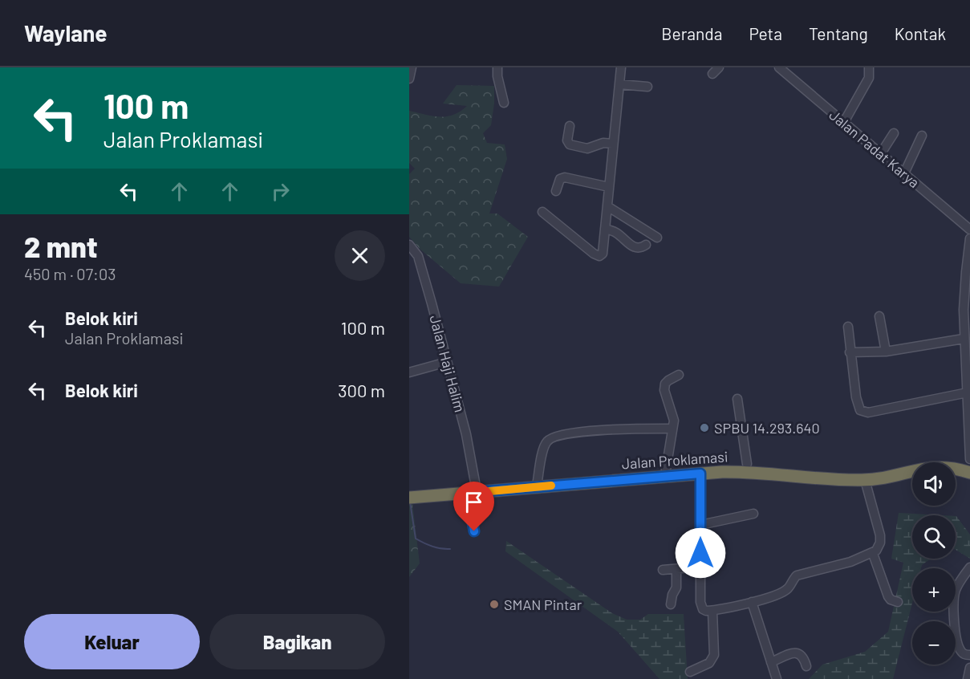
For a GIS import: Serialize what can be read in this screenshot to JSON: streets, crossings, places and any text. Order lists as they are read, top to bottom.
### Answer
{
  "streets": {
    "highway": ["Jalan Proklamasi"],
    "street": ["Jalan Padat Karya", "Jalan Haji Halim"]
  },
  "crossings": [
    ["Jalan Haji Halim", "Jalan Proklamasi"]
  ],
  "places": ["SPBU 14.293.640", "SMAN Pintar"],
  "page": {
    "header": "Waylane",
    "nav": [
      "Beranda",
      "Peta",
      "Tentang",
      "Kontak"
    ],
    "turn": ["100 m", "Jalan Proklamasi"],
    "heading": ["2 mnt", "450 m · 07:03"],
    "list": [
      {
        "name": "Belok kiri",
        "note": "Jalan Proklamasi",
        "value": "100 m"
      },
      {
        "name": "Belok kiri",
        "value": "300 m"
      }
    ],
    "map_buttons": ["+", "−"],
    "buttons": ["Keluar", "Bagikan"]
  }
}
